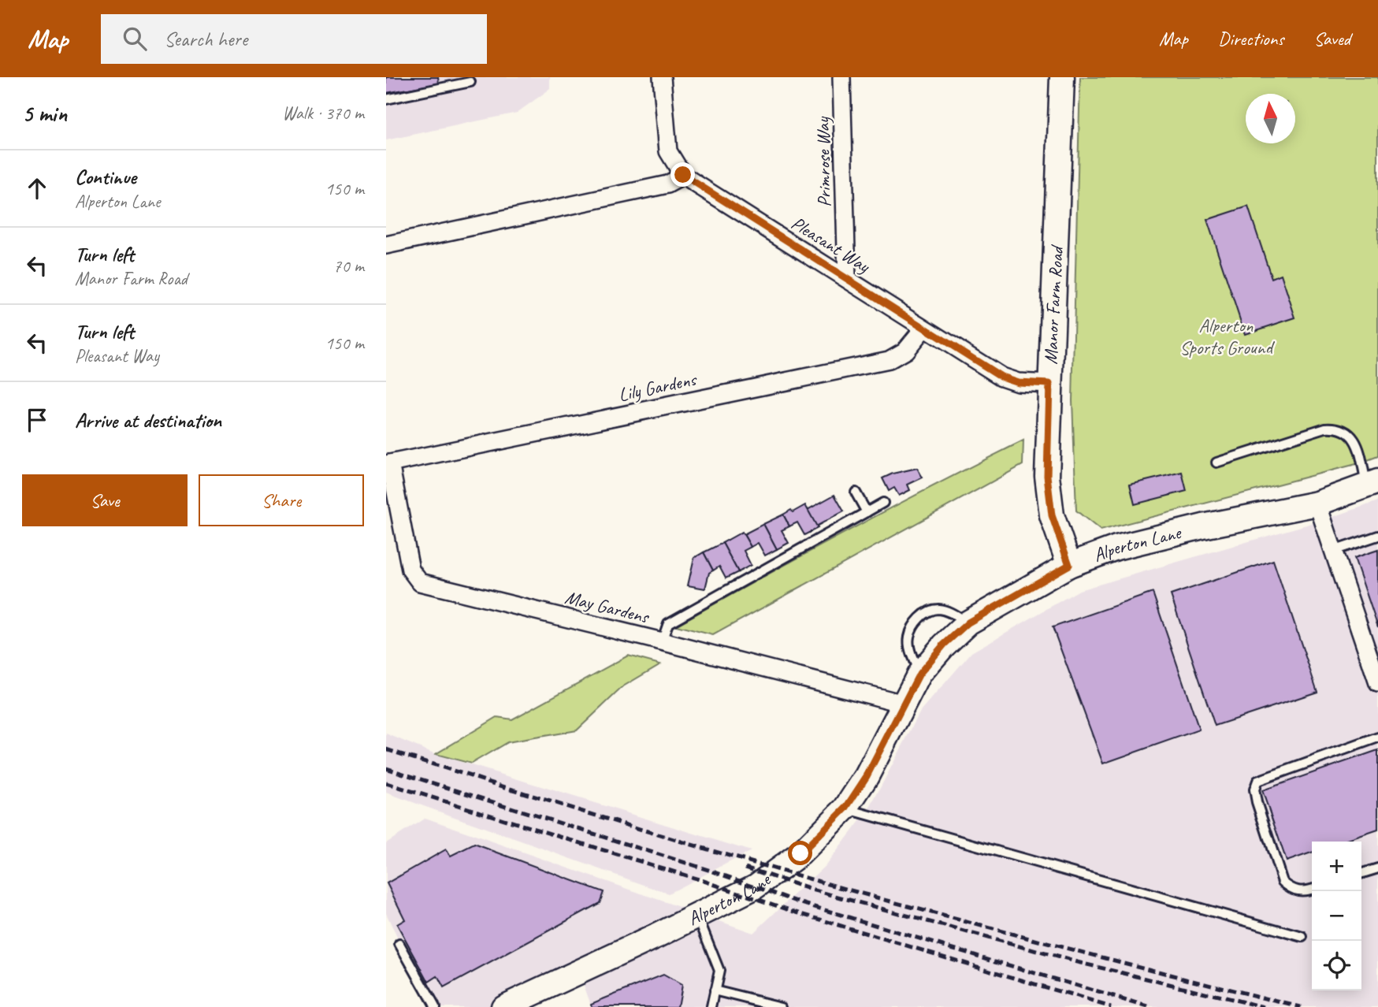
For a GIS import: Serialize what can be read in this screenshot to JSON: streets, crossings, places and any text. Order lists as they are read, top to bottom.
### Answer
{
  "streets": {
    "main road": ["Manor Farm Road", "Alperton Lane"],
    "street": [
      "Primrose Way",
      "Pleasant Way",
      "Lily Gardens",
      "May Gardens"
    ]
  },
  "crossings": [
    ["Primrose Way", "Pleasant Way"],
    ["Pleasant Way", "Manor Farm Road"],
    ["Pleasant Way", "Lily Gardens"],
    ["Manor Farm Road", "Alperton Lane"],
    ["Lily Gardens", "May Gardens"],
    ["Alperton Lane", "May Gardens"]
  ],
  "parks": ["Alperton Sports Ground"],
  "north": "top",
  "page": {
    "header": "Map",
    "search": "Search here",
    "nav": ["Map", "Directions", "Saved"],
    "heading": ["5 min", "Walk · 370 m"],
    "list": [
      ["Continue", "Alperton Lane", "150 m"],
      ["Turn left", "Manor Farm Road", "70 m"],
      ["Turn left", "Pleasant Way", "150 m"],
      "Arrive at destination"
    ],
    "buttons": ["Save", "Share"],
    "map_buttons": ["+", "−"]
  }
}
